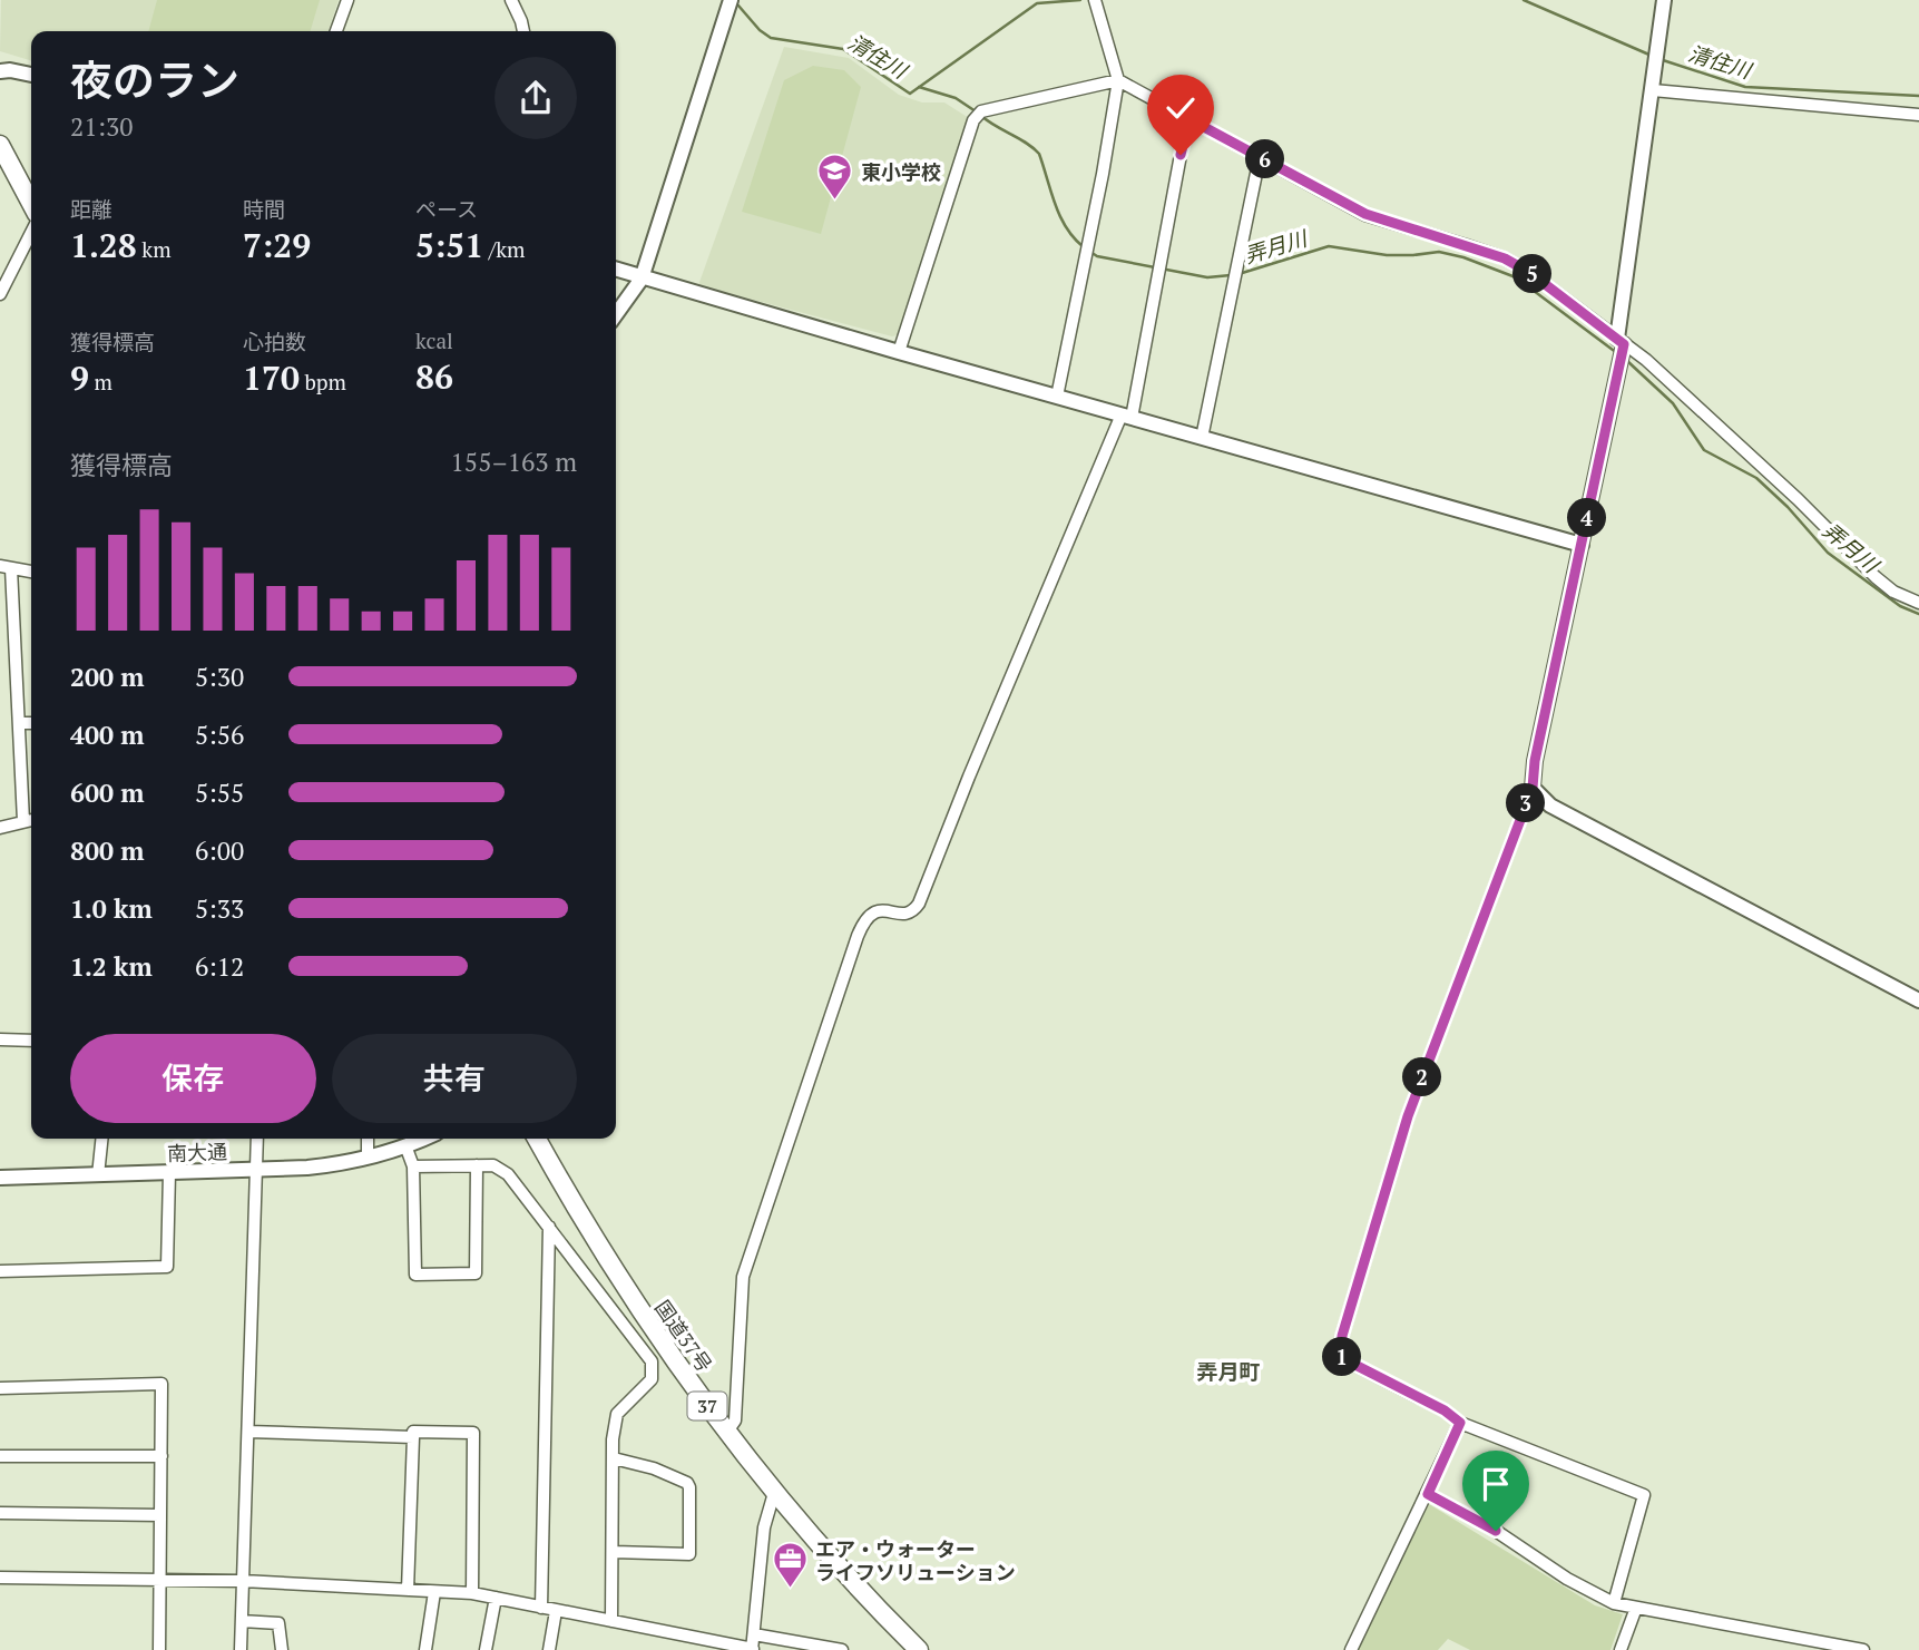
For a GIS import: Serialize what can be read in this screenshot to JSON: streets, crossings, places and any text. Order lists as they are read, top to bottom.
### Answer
{
  "streets": {
    "highway": ["国道37号", "37"],
    "street": ["南大通"]
  },
  "districts": ["弄月町"],
  "water": ["清住川", "弄月川"],
  "places": {
    "school or university": ["東小学校"],
    "office": ["エア・ウォーター ライフソリューション"]
  },
  "page": {
    "heading": ["夜のラン", "21:30"],
    "pins": [
      "6",
      "5",
      "4",
      "3",
      "2",
      "1"
    ],
    "stats": [
      ["距離", "1.28 km"],
      ["時間", "7:29"],
      ["ペース", "5:51 /km"],
      ["獲得標高", "9 m"],
      ["心拍数", "170 bpm"],
      ["kcal", "86"]
    ],
    "chart": ["獲得標高", "155–163 m"],
    "list": [
      {
        "name": "200 m",
        "note": "5:30"
      },
      {
        "name": "400 m",
        "note": "5:56"
      },
      {
        "name": "600 m",
        "note": "5:55"
      },
      {
        "name": "800 m",
        "note": "6:00"
      },
      {
        "name": "1.0 km",
        "note": "5:33"
      },
      {
        "name": "1.2 km",
        "note": "6:12"
      }
    ],
    "buttons": ["保存", "共有"]
  }
}
